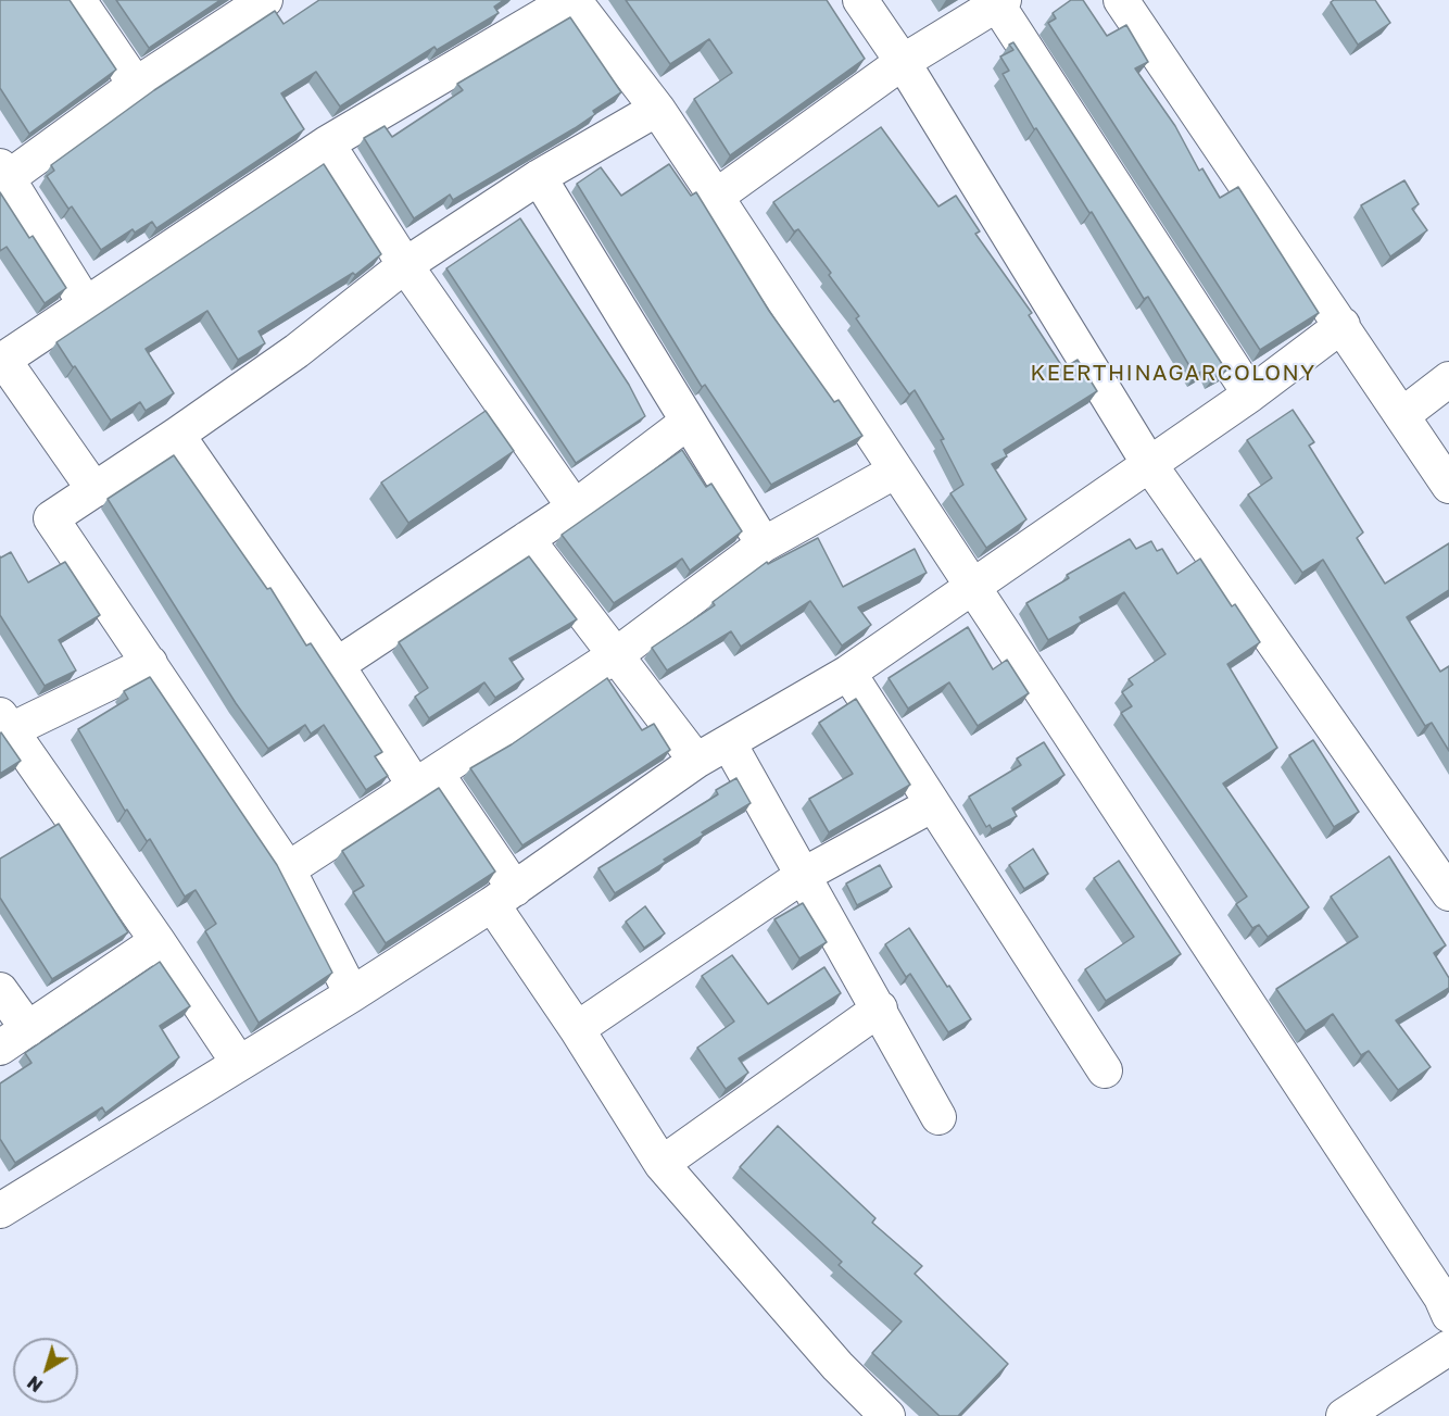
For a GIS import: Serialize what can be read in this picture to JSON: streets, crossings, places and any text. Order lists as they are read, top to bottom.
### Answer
{
  "districts": ["KEERTHINAGARCOLONY"],
  "north": "bottom left"
}
